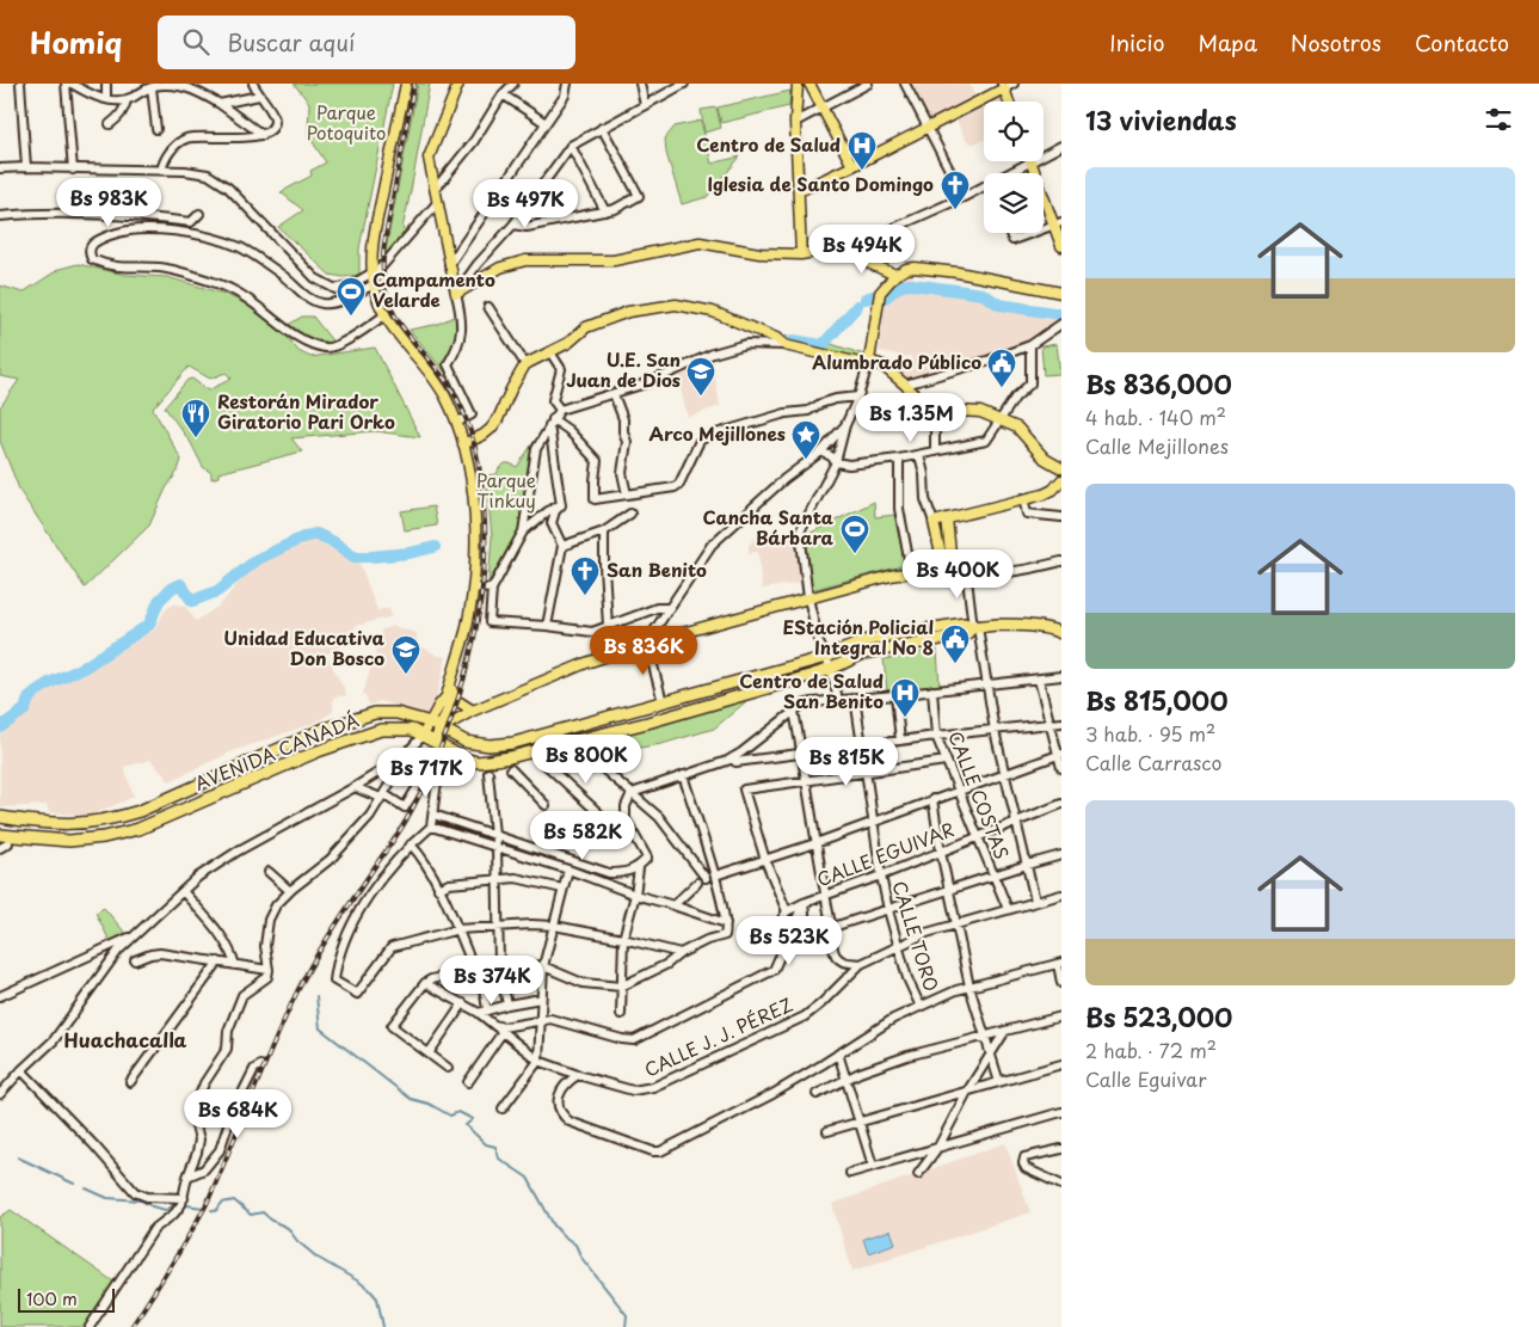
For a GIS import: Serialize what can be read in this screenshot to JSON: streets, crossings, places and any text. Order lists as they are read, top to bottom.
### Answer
{
  "streets": {
    "highway": ["AVENIDA CANADÁ"],
    "street": [
      "CALLE COSTAS",
      "CALLE EGUIVAR",
      "CALLE TORO",
      "CALLE J. J. PÉREZ"
    ]
  },
  "crossings": [
    ["CALLE COSTAS", "CALLE EGUIVAR"],
    ["CALLE COSTAS", "CALLE J. J. PÉREZ"],
    ["CALLE EGUIVAR", "CALLE TORO"],
    ["CALLE EGUIVAR", "CALLE J. J. PÉREZ"],
    ["CALLE TORO", "CALLE J. J. PÉREZ"]
  ],
  "districts": ["Huachacalla"],
  "parks": ["Parque Potoquito", "Parque Tinkuy"],
  "places": {
    "hospital": ["Centro de Salud", "Centro de Salud San Benito"],
    "church": ["Iglesia de Santo Domingo", "San Benito"],
    "sports": ["Campamento Velarde", "Cancha Santa Bárbara"],
    "public building": ["Alumbrado Público", "EStación Policial Integral No 8"],
    "school or university": ["U.E. San Juan de Dios", "Unidad Educativa Don Bosco"],
    "restaurant": ["Restorán Mirador Giratorio Pari Orko"],
    "place": ["Arco Mejillones"]
  },
  "scale_bar": "100 m",
  "page": {
    "header": "Homiq",
    "search": "Buscar aquí",
    "nav": [
      "Inicio",
      "Mapa",
      "Nosotros",
      "Contacto"
    ],
    "heading": "13 viviendas",
    "list": [
      {
        "name": "Bs 836,000",
        "note": "4 hab. · 140 m² · Calle Mejillones"
      },
      {
        "name": "Bs 815,000",
        "note": "3 hab. · 95 m² · Calle Carrasco"
      },
      {
        "name": "Bs 523,000",
        "note": "2 hab. · 72 m² · Calle Eguivar"
      }
    ],
    "price": [
      "Bs 983K",
      "Bs 497K",
      "Bs 494K",
      "Bs 1.35M",
      "Bs 400K",
      "Bs 836K",
      "Bs 800K",
      "Bs 815K",
      "Bs 717K",
      "Bs 582K",
      "Bs 523K",
      "Bs 374K",
      "Bs 684K"
    ],
    "scale": "100 m"
  }
}
